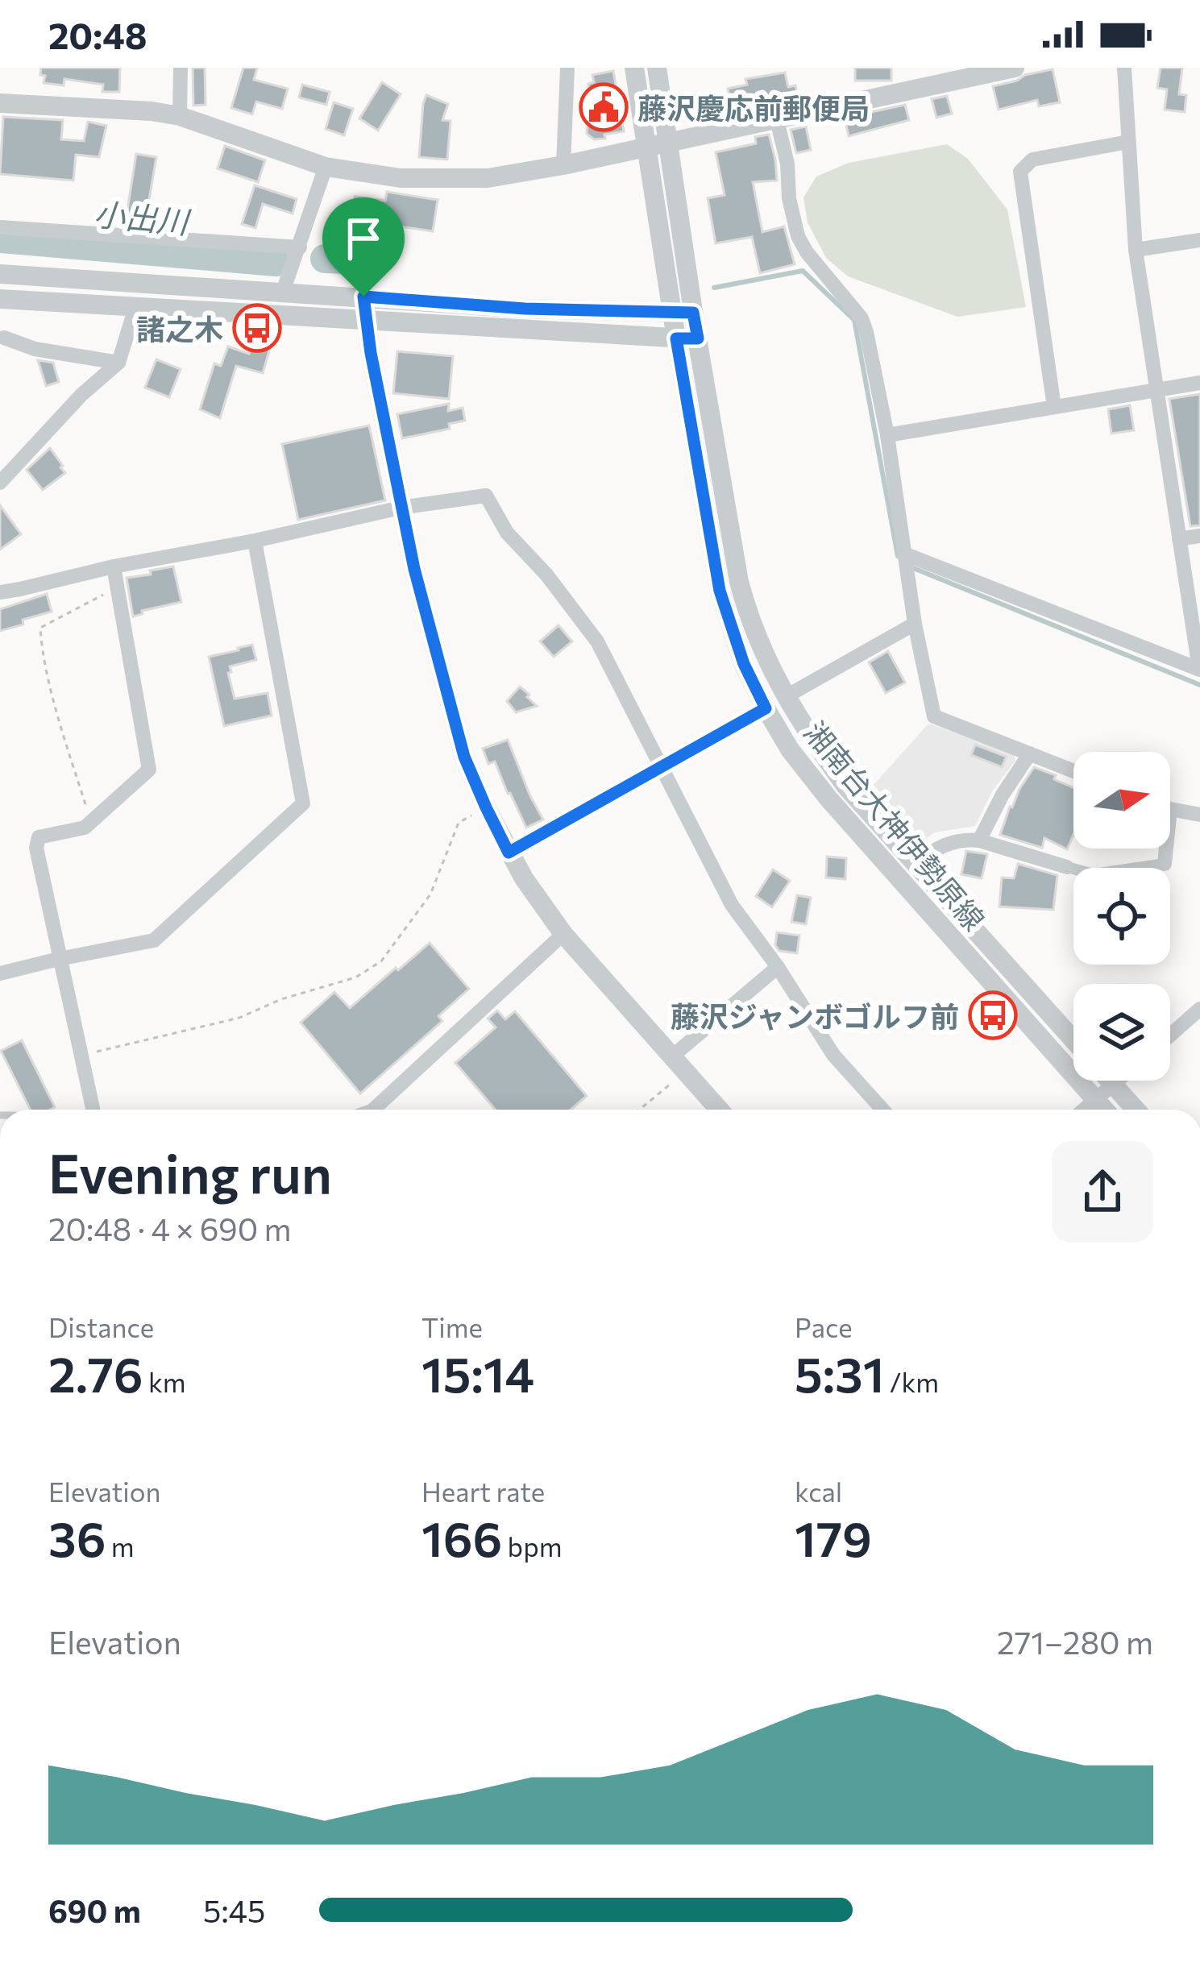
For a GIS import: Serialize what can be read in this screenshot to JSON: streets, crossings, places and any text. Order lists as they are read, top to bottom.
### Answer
{
  "streets": {
    "street": ["湘南台大神伊勢原線"]
  },
  "water": ["小出川"],
  "places": {
    "public building": ["藤沢慶応前郵便局"],
    "bus stop": ["諸之木", "藤沢ジャンボゴルフ前"]
  },
  "north": "right",
  "page": {
    "status": "20:48",
    "heading": ["Evening run", "20:48 · 4 × 690 m"],
    "stats": [
      ["Distance", "2.76 km"],
      ["Time", "15:14"],
      ["Pace", "5:31 /km"],
      ["Elevation", "36 m"],
      ["Heart rate", "166 bpm"],
      ["kcal", "179"]
    ],
    "chart": ["Elevation", "271–280 m"],
    "list": [
      {
        "name": "690 m",
        "note": "5:45"
      }
    ]
  }
}
